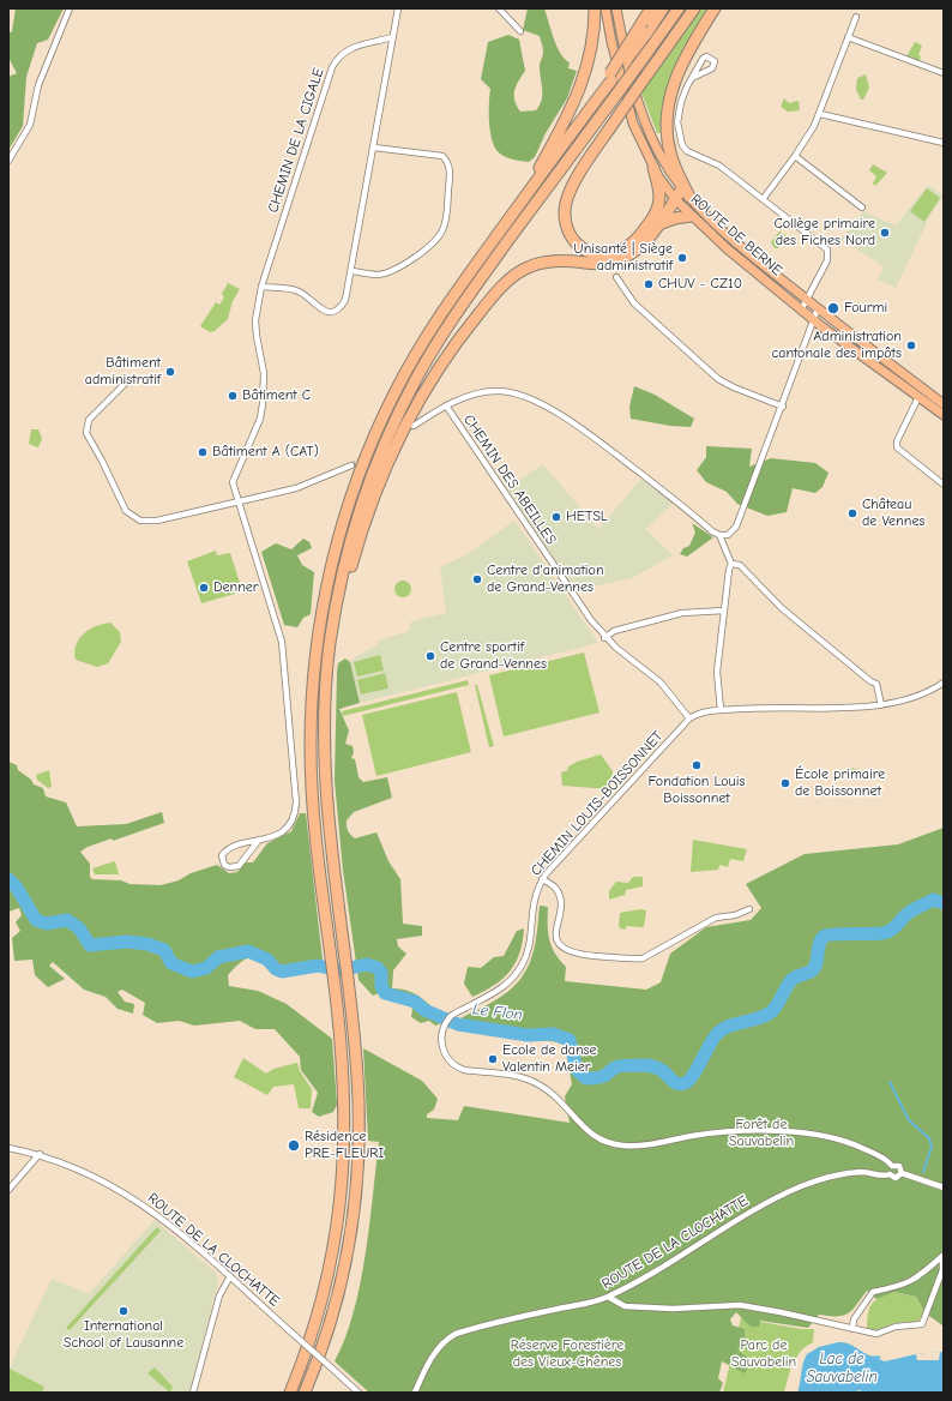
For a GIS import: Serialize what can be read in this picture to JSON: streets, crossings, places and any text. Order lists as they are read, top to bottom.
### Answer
{
  "streets": {
    "main road": ["ROUTE DE BERNE"],
    "street": [
      "CHEMIN DE LA CIGALE",
      "CHEMIN DES ABEILLES",
      "CHEMIN LOUIS-BOISSONNET",
      "ROUTE DE LA CLOCHATTE"
    ]
  },
  "crossings": [
    ["CHEMIN DES ABEILLES", "CHEMIN LOUIS-BOISSONNET"],
    ["CHEMIN LOUIS-BOISSONNET", "ROUTE DE LA CLOCHATTE"]
  ],
  "water": ["Le Flon", "Lac de Sauvabelin"],
  "parks": ["Forêt de Sauvabelin", "Réserve Forestière des Vieux-Chênes", "Parc de Sauvabelin"],
  "places": [
    "Collège primaire des Fiches Nord",
    "Unisanté | Siège administratif",
    "CHUV - CZ10",
    "Fourmi",
    "Administration cantonale des impôts",
    "Bâtiment administratif",
    "Bâtiment C",
    "Bâtiment A (CAT)",
    "Château de Vennes",
    "HETSL",
    "Centre d'animation de Grand-Vennes",
    "Denner",
    "Centre sportif de Grand-Vennes",
    "Fondation Louis Boissonnet",
    "École primaire de Boissonnet",
    "Ecole de danse Valentin Meier",
    "Résidence PRE-FLEURI",
    "International School of Lausanne"
  ]
}
